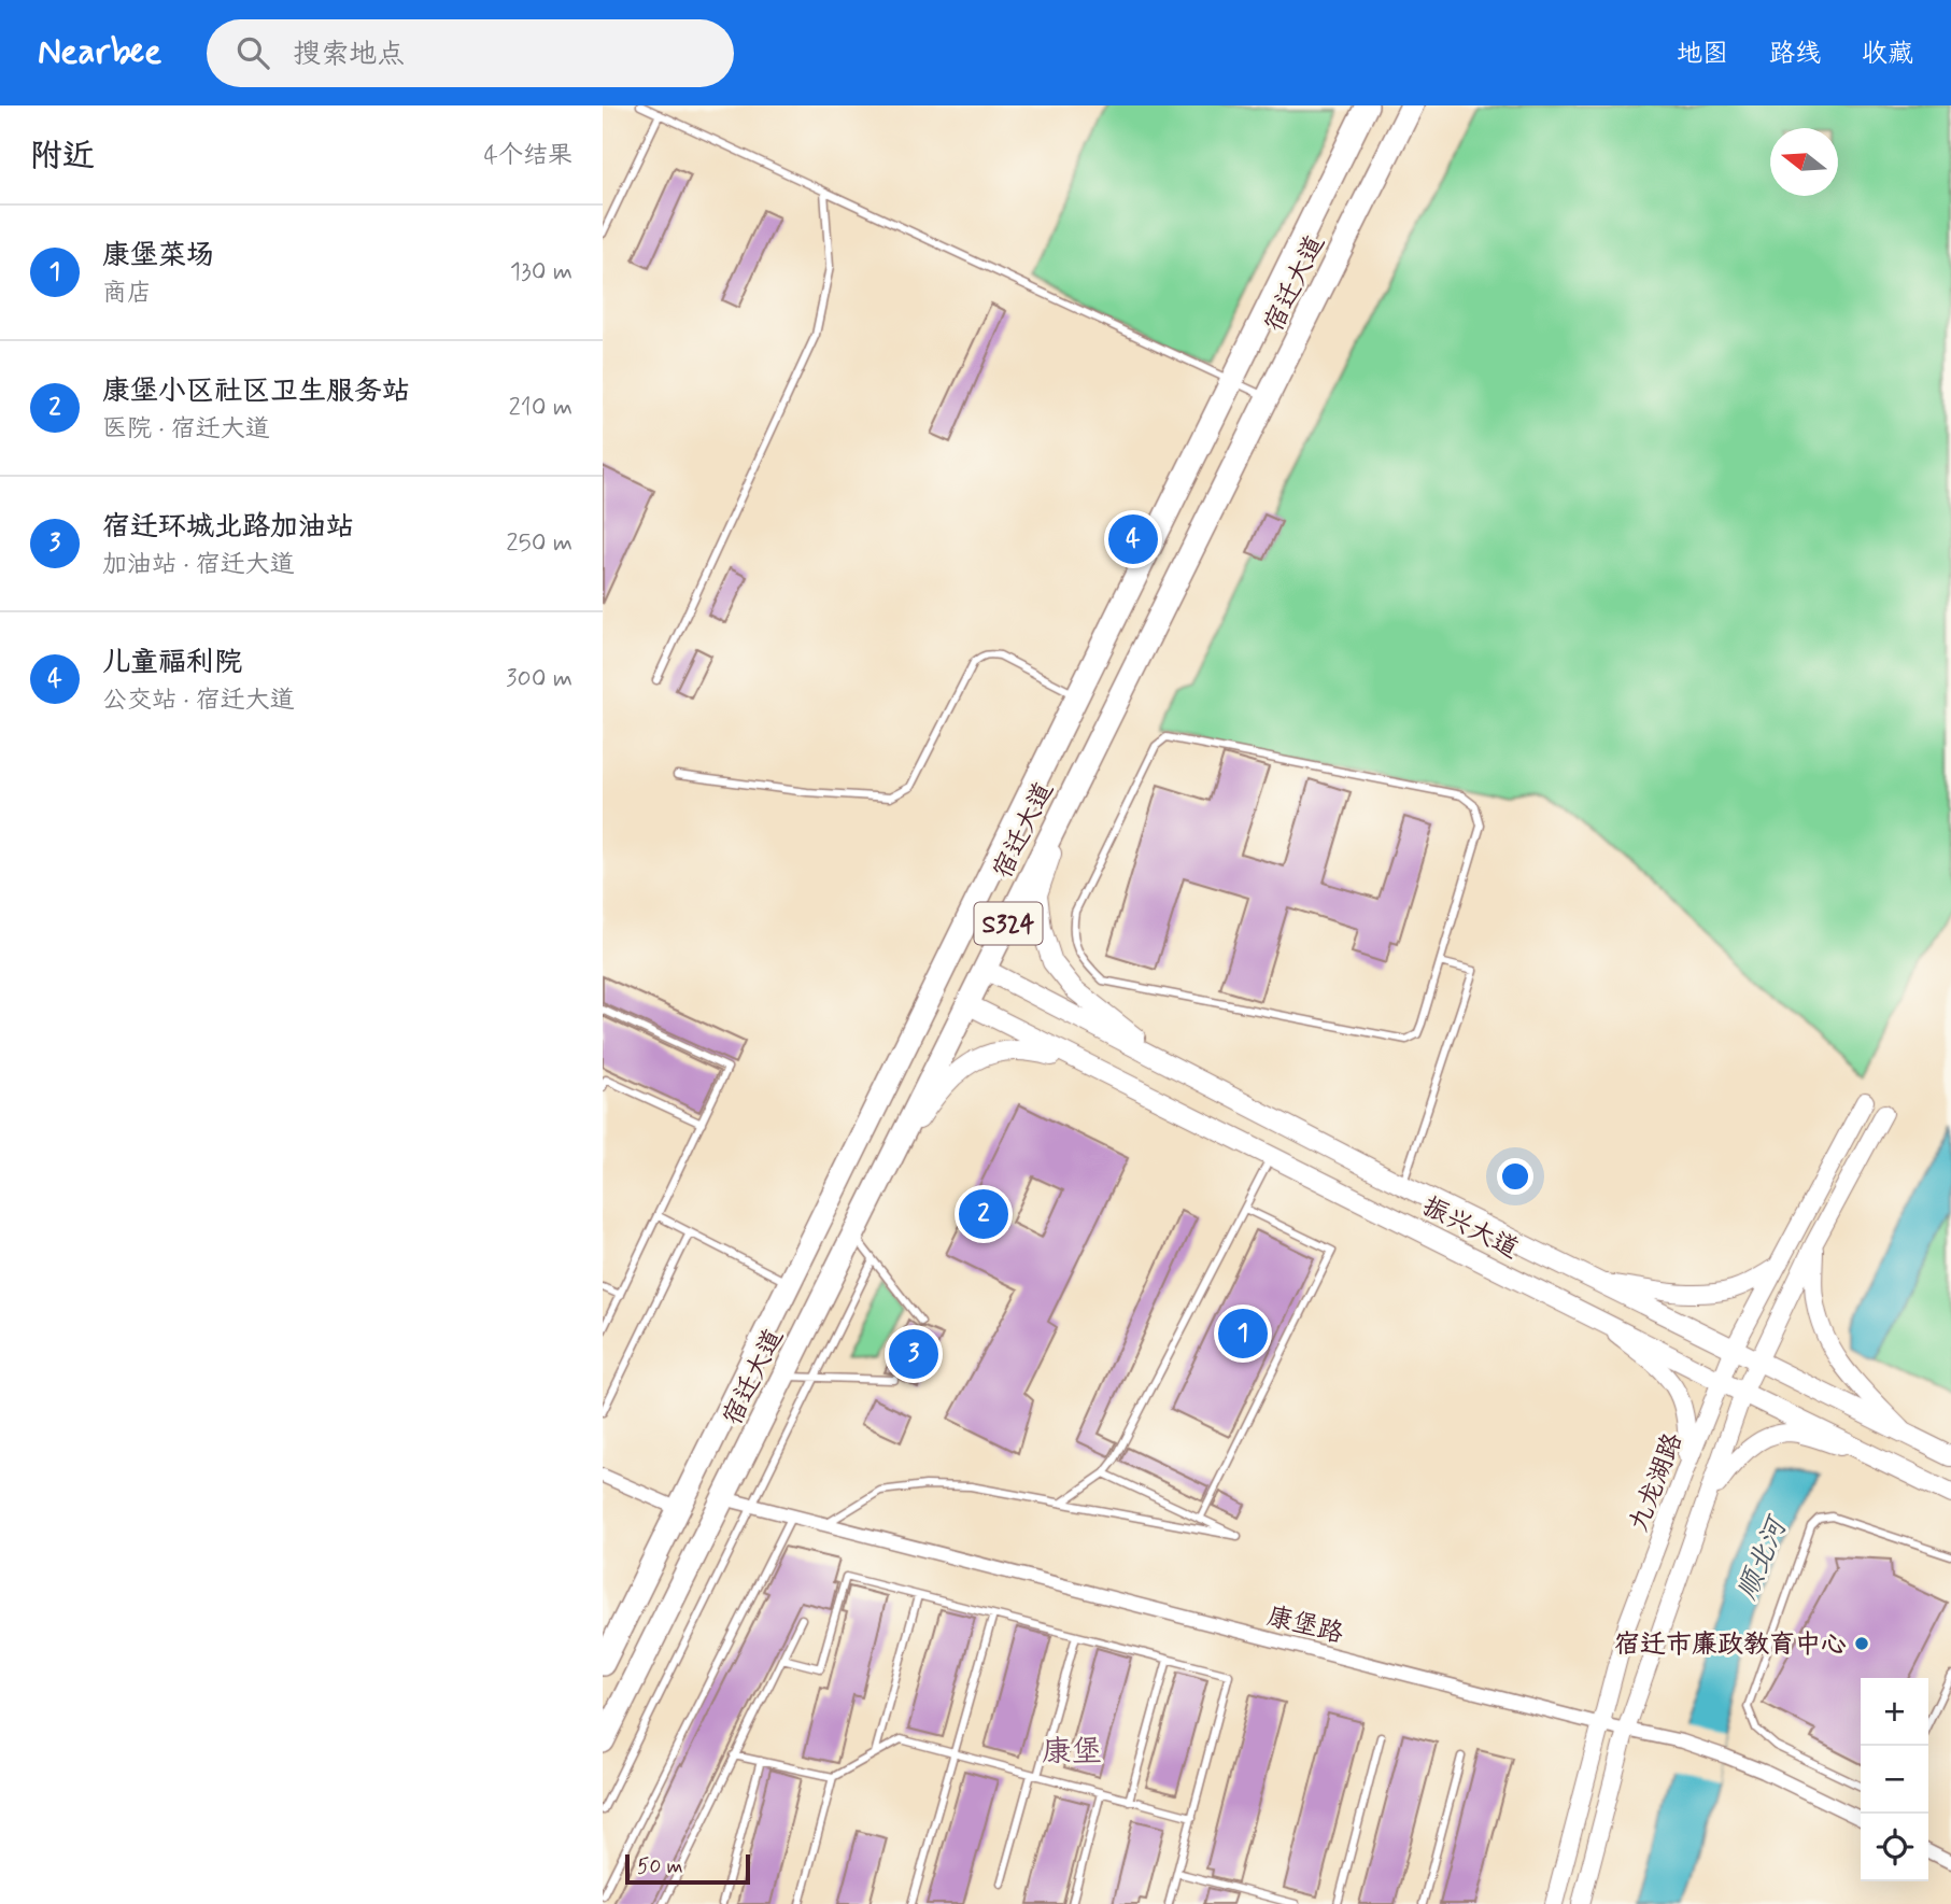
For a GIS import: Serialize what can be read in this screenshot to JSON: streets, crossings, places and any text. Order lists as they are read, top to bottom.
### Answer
{
  "streets": {
    "main road": ["宿迁大道", "S324", "振兴大道"],
    "street": ["九龙湖路", "康堡路"]
  },
  "crossings": [
    ["宿迁大道", "振兴大道"],
    ["宿迁大道", "康堡路"],
    ["振兴大道", "九龙湖路"],
    ["九龙湖路", "康堡路"]
  ],
  "districts": ["康堡"],
  "water": ["顺北河"],
  "places": ["宿迁市廉政教育中心"],
  "scale_bar": "50 m",
  "north": "left",
  "page": {
    "header": "Nearbee",
    "search": "搜索地点",
    "nav": ["地图", "路线", "收藏"],
    "heading": ["附近", "4个结果"],
    "list": [
      {
        "mark": "1",
        "name": "康堡菜场",
        "note": "商店",
        "value": "130 m"
      },
      {
        "mark": "2",
        "name": "康堡小区社区卫生服务站",
        "note": "医院 · 宿迁大道",
        "value": "210 m"
      },
      {
        "mark": "3",
        "name": "宿迁环城北路加油站",
        "note": "加油站 · 宿迁大道",
        "value": "250 m"
      },
      {
        "mark": "4",
        "name": "儿童福利院",
        "note": "公交站 · 宿迁大道",
        "value": "300 m"
      }
    ],
    "pins": [
      "4",
      "2",
      "1",
      "3"
    ],
    "map_buttons": ["+", "−"],
    "scale": "50 m"
  }
}
